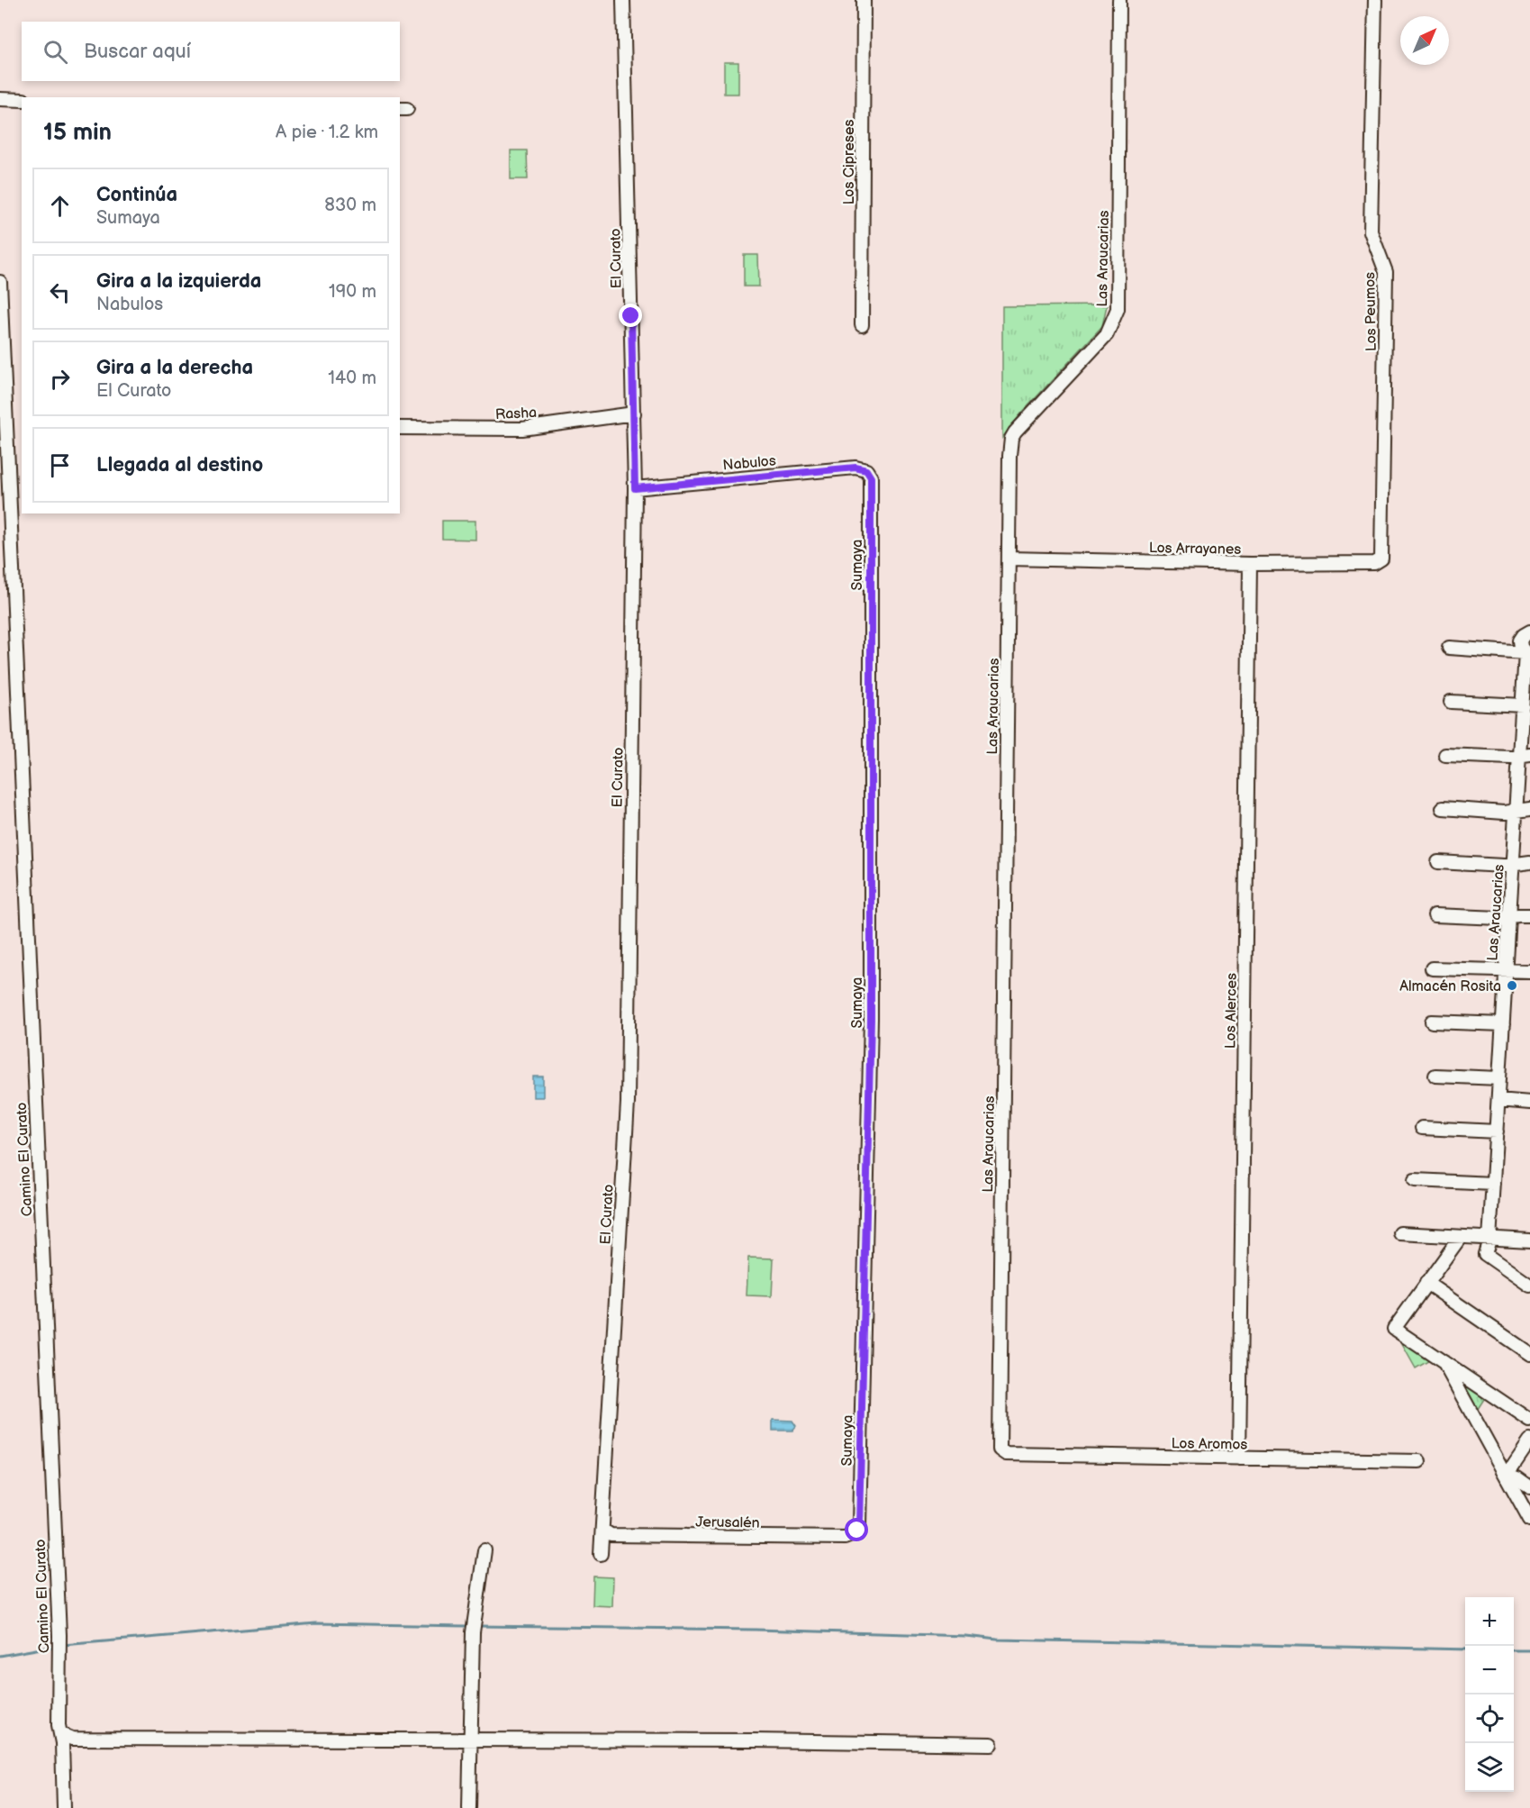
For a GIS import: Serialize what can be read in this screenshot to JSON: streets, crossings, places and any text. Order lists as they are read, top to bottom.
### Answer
{
  "streets": {
    "street": [
      "Los Cipreses",
      "El Curato",
      "Las Araucarias",
      "Los Peumos",
      "Rasha",
      "Nabulos",
      "Los Arrayanes",
      "Sumaya",
      "Los Alerces",
      "Camino El Curato",
      "Los Aromos",
      "Jerusalén"
    ]
  },
  "crossings": [
    ["El Curato", "Rasha"],
    ["El Curato", "Nabulos"],
    ["El Curato", "Jerusalén"],
    ["Las Araucarias", "Los Arrayanes"],
    ["Las Araucarias", "Los Aromos"],
    ["Los Peumos", "Los Arrayanes"],
    ["Nabulos", "Sumaya"],
    ["Los Arrayanes", "Los Alerces"],
    ["Sumaya", "Jerusalén"],
    ["Los Alerces", "Los Aromos"]
  ],
  "places": ["Almacén Rosita"],
  "north": "top right",
  "page": {
    "search": "Buscar aquí",
    "heading": ["15 min", "A pie · 1.2 km"],
    "list": [
      ["Continúa", "Sumaya", "830 m"],
      ["Gira a la izquierda", "Nabulos", "190 m"],
      ["Gira a la derecha", "El Curato", "140 m"],
      "Llegada al destino"
    ],
    "map_buttons": ["+", "−"]
  }
}
